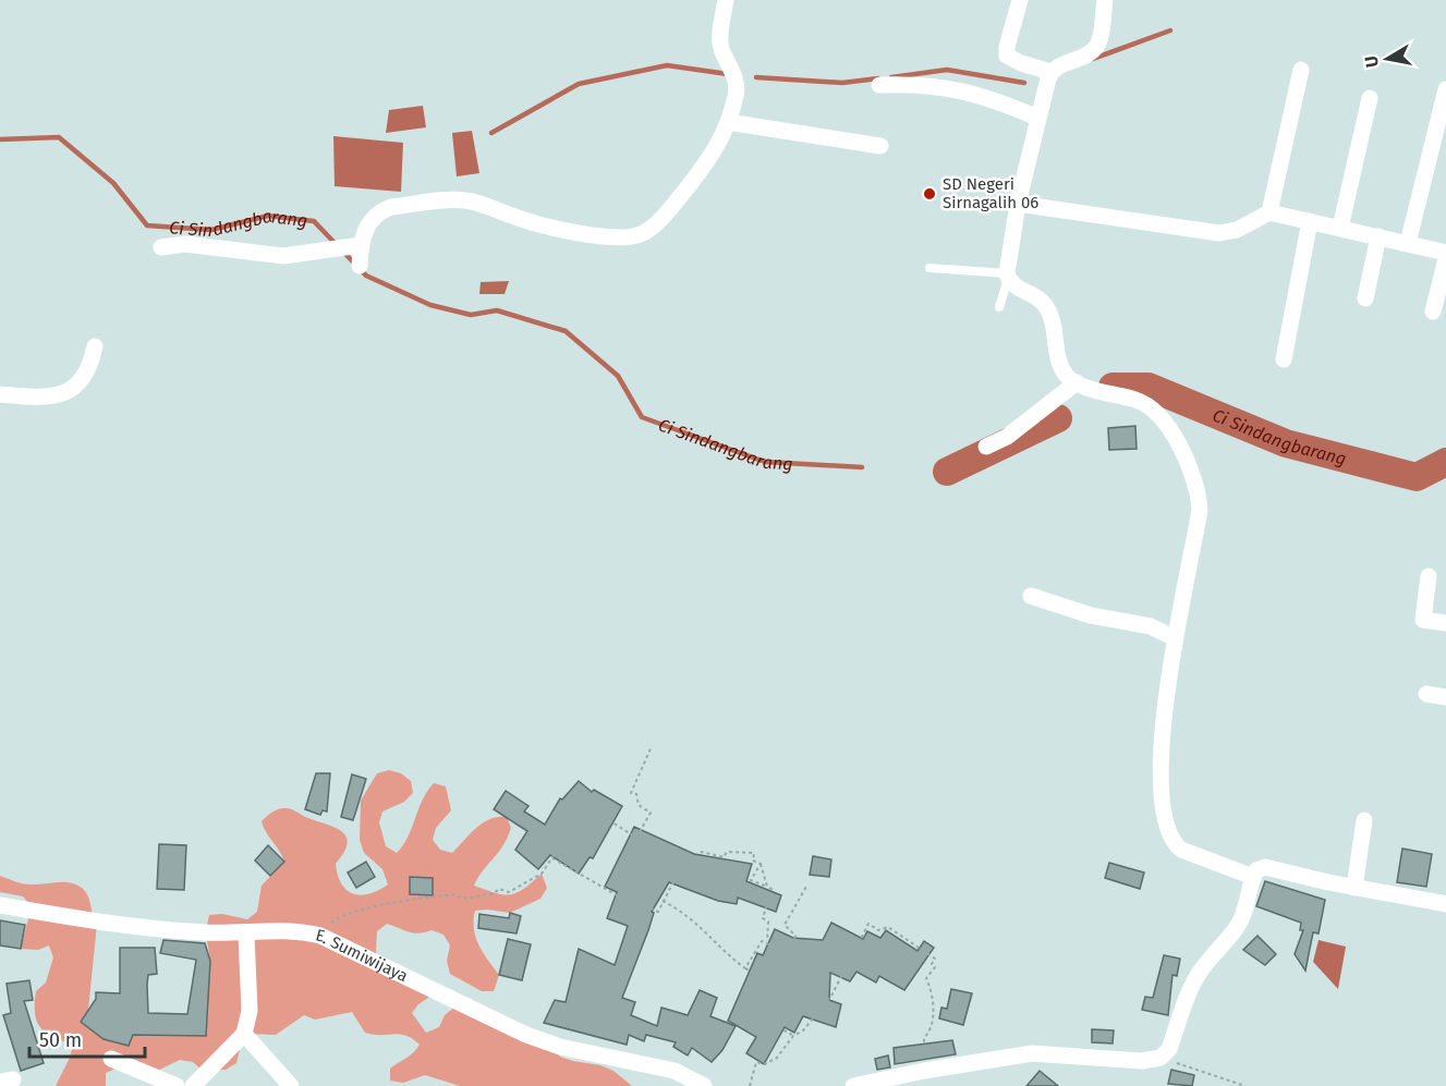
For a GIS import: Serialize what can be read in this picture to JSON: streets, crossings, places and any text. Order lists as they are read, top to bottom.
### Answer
{
  "streets": {
    "street": ["E. Sumiwijaya"]
  },
  "water": ["Ci Sindangbarang"],
  "places": ["SD Negeri Sirnagalih 06"],
  "scale_bar": "50 m",
  "north": "left"
}
